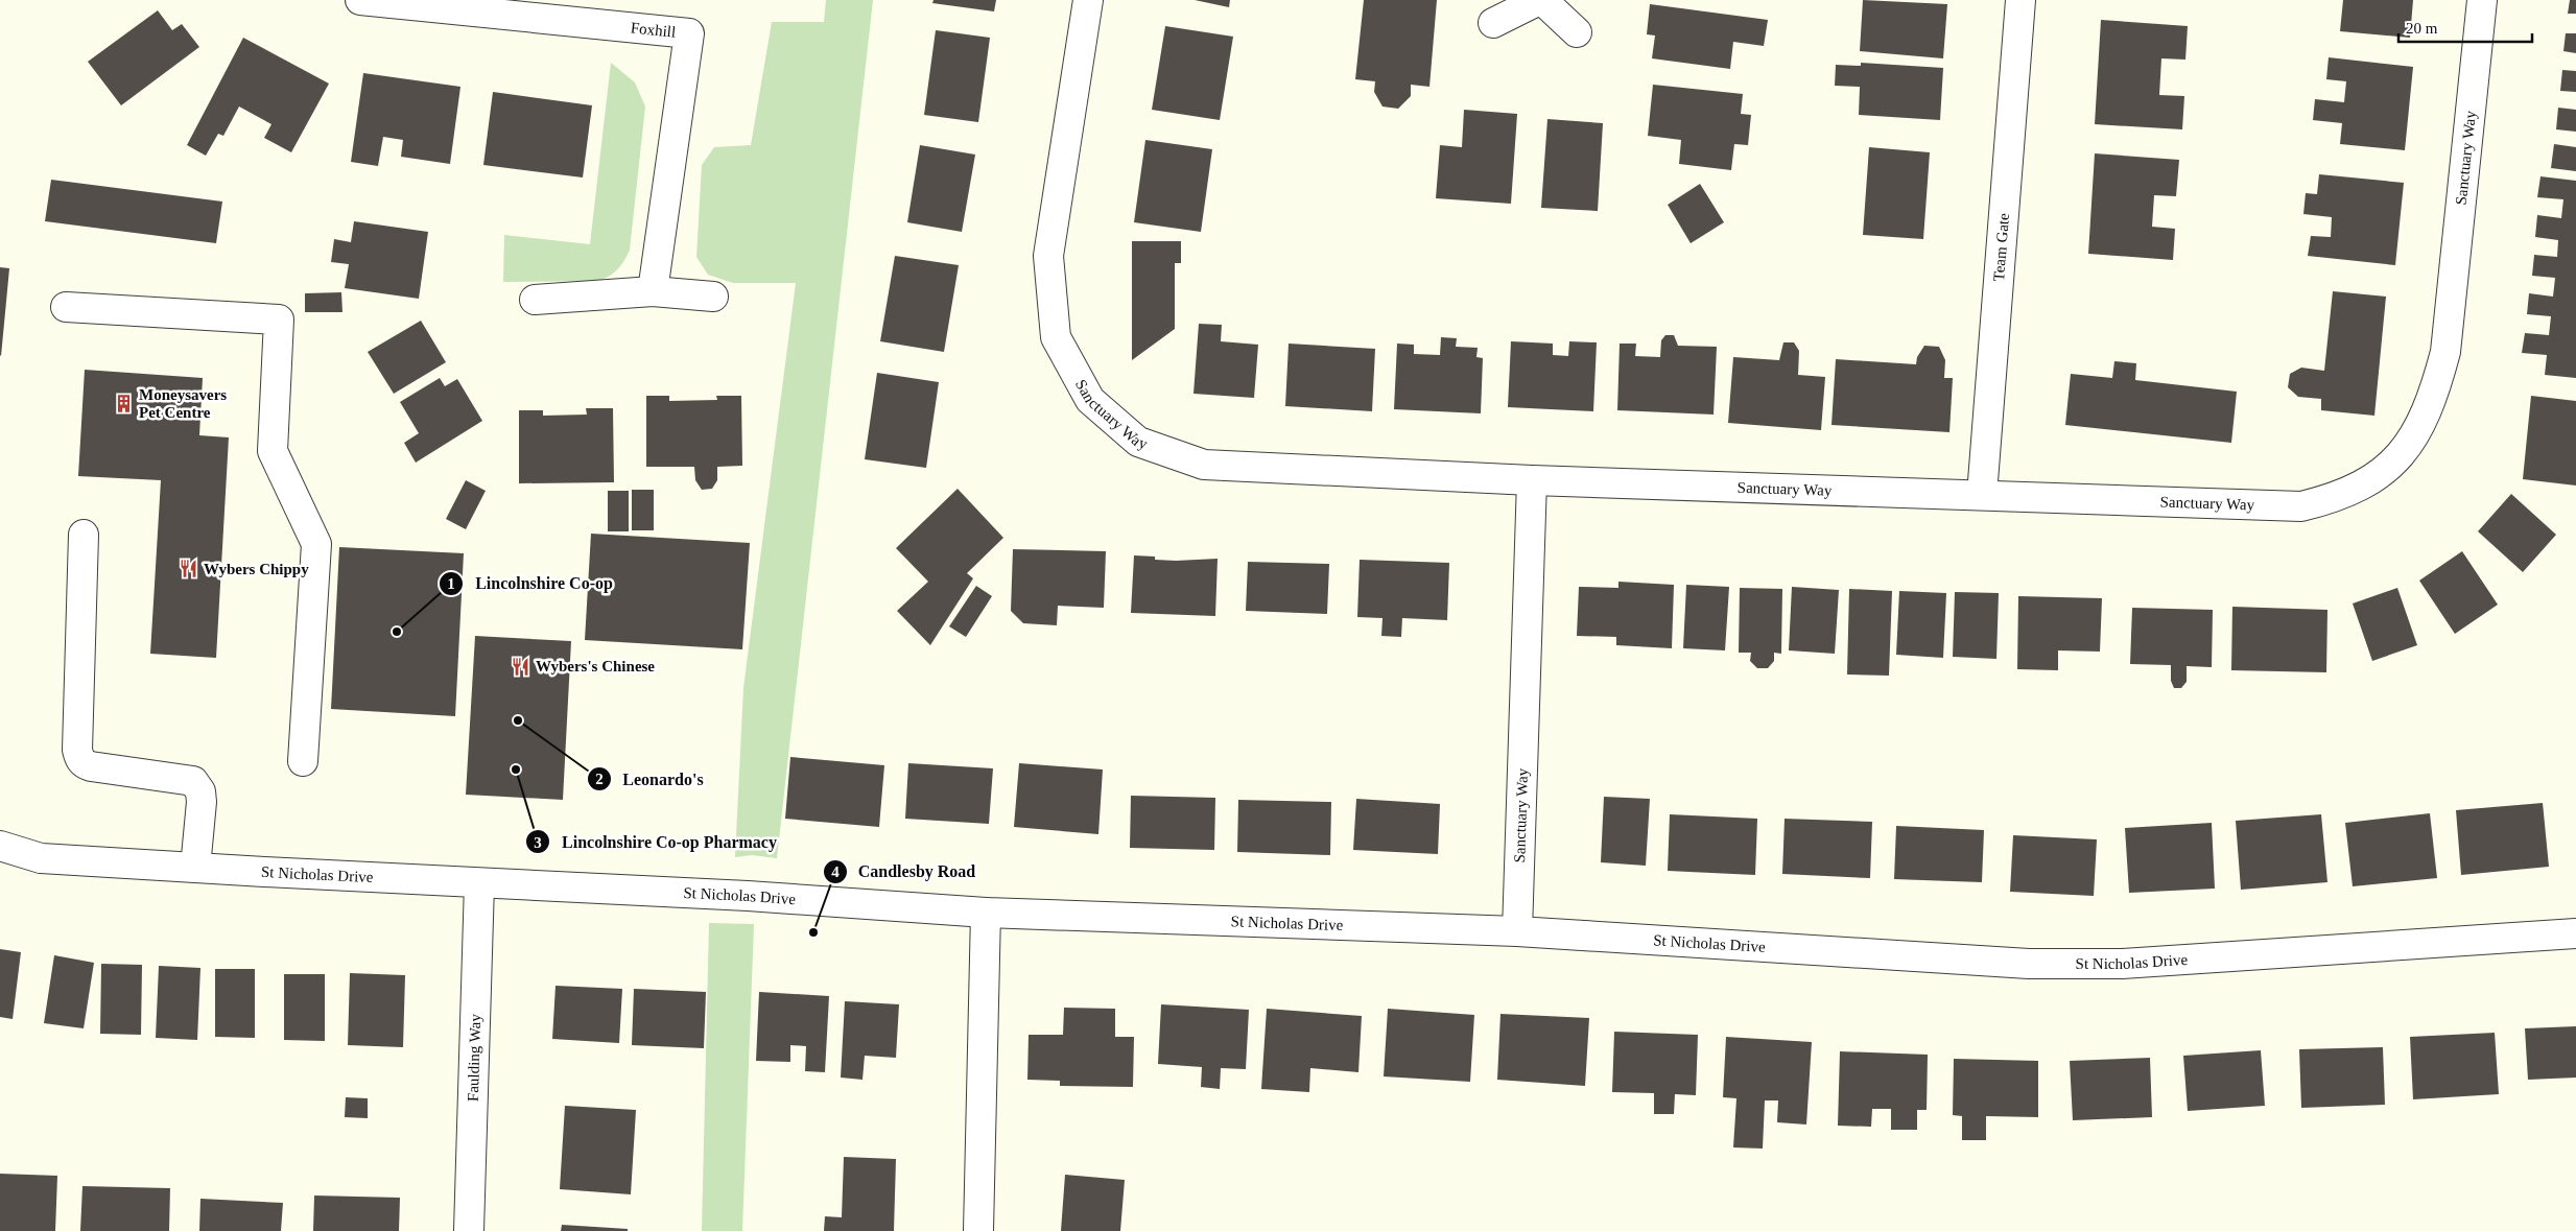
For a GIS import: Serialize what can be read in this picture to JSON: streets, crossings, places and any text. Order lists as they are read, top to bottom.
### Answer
{
  "streets": {
    "street": [
      "Foxhill",
      "Sanctuary Way",
      "Team Gate",
      "St Nicholas Drive",
      "Faulding Way"
    ]
  },
  "crossings": [
    ["Sanctuary Way", "Team Gate"],
    ["Sanctuary Way", "St Nicholas Drive"],
    ["St Nicholas Drive", "Faulding Way"]
  ],
  "places": {
    "building": ["Moneysavers Pet Centre"],
    "restaurant": ["Wybers Chippy", "Wybers's Chinese"],
    "other": [
      "Lincolnshire Co-op",
      "Leonardo's",
      "Lincolnshire Co-op Pharmacy",
      "Candlesby Road"
    ]
  },
  "scale_bar": "20 m"
}
